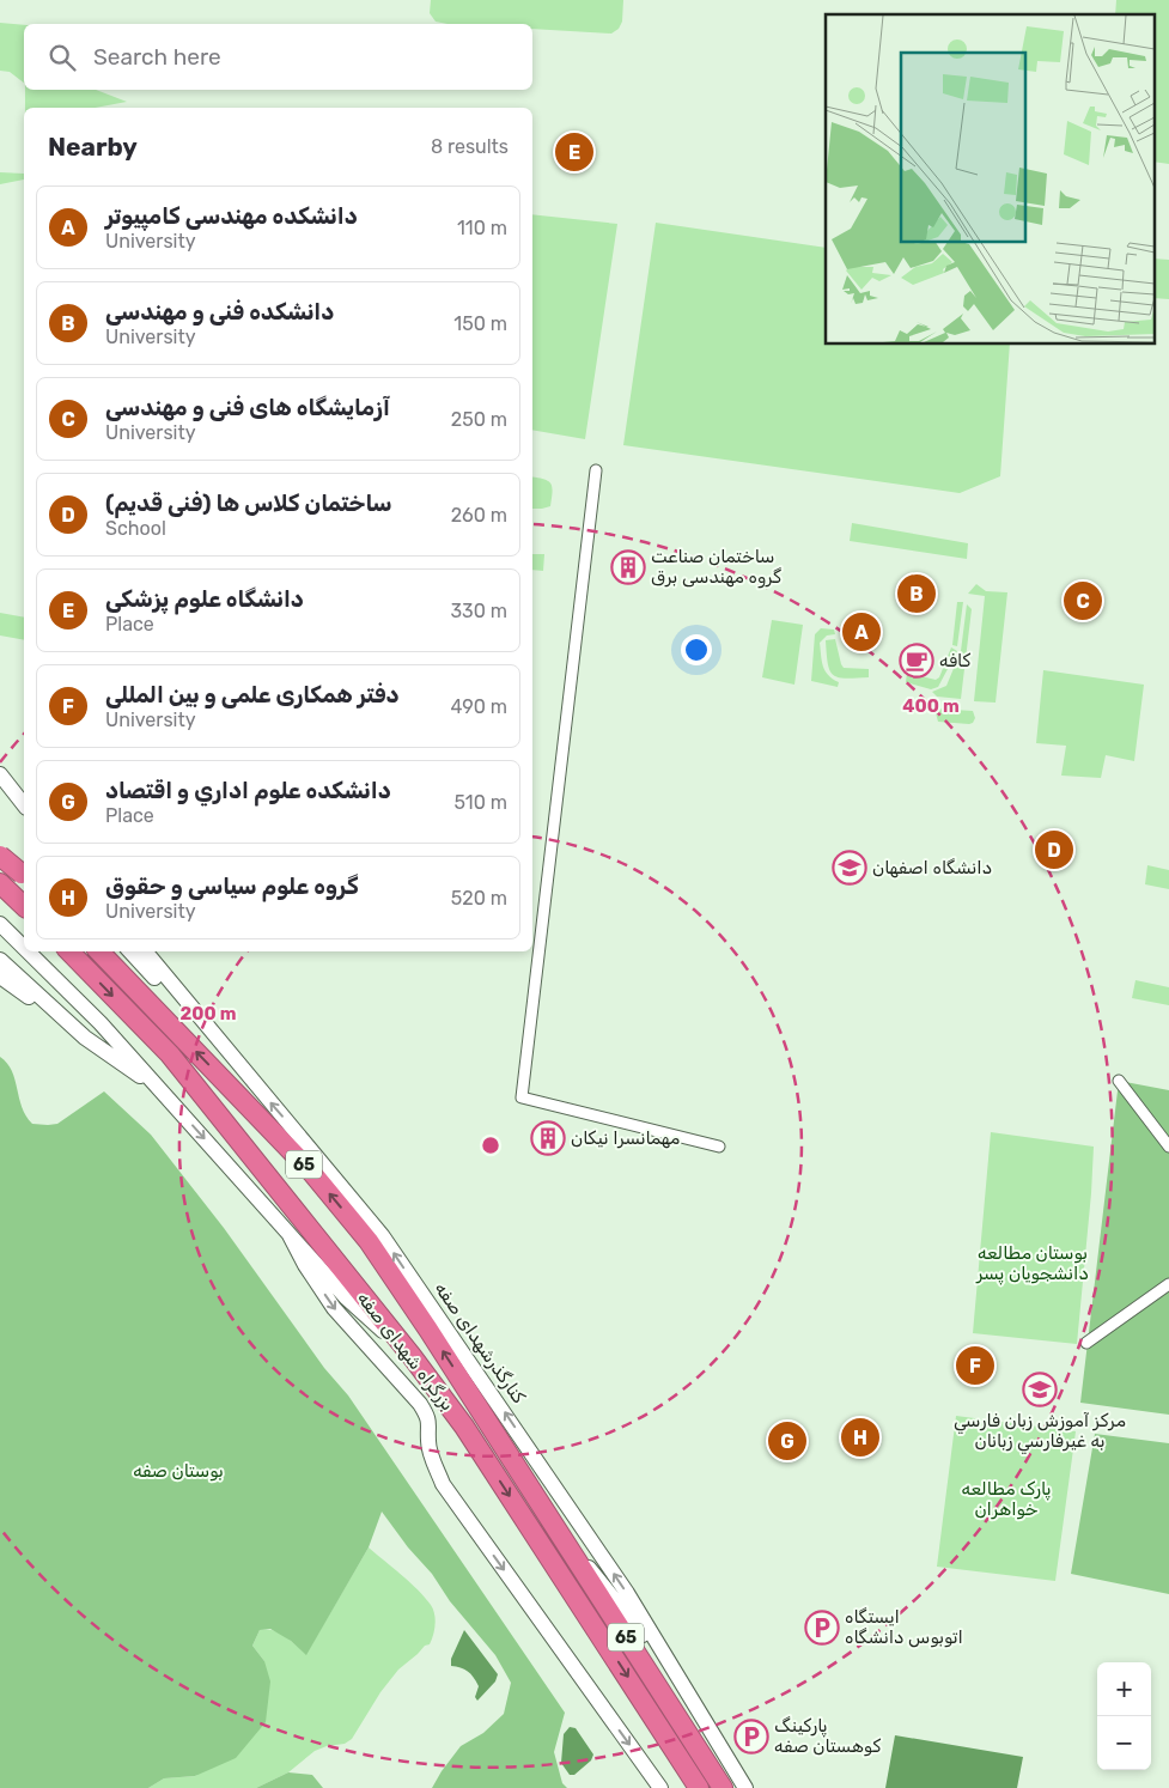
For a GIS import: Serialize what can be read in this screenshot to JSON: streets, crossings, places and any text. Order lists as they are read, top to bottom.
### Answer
{
  "streets": {
    "highway": ["65", "بزرگراه شهدای صفه"],
    "main road": ["کنارگذرشهدای صفه"]
  },
  "parks": ["بوستان مطالعه دانشجویان پسر", "بوستان صفه", "پارک مطالعه خواهران"],
  "places": {
    "building": ["ساختمان صناعت گروه مهندسی برق", "مهمانسرا نیکان"],
    "cafe": ["کافه"],
    "school or university": ["دانشگاه اصفهان", "مرکز آموزش زبان فارسي به غيرفارسي زبانان"],
    "parking": ["ایستگاه اتوبوس دانشگاه", "پارکینگ کوهستان صفه"]
  },
  "page": {
    "search": "Search here",
    "heading": ["Nearby", "8 results"],
    "pins": [
      "E",
      "B",
      "C",
      "A",
      "D",
      "F",
      "H",
      "G"
    ],
    "list": [
      {
        "mark": "A",
        "name": "دانشکده مهندسی کامپیوتر",
        "note": "University",
        "value": "110 m"
      },
      {
        "mark": "B",
        "name": "دانشکده فنی و مهندسی",
        "note": "University",
        "value": "150 m"
      },
      {
        "mark": "C",
        "name": "آزمایشگاه های فنی و مهندسی",
        "note": "University",
        "value": "250 m"
      },
      {
        "mark": "D",
        "name": "ساختمان کلاس ها (فنی قدیم)",
        "note": "School",
        "value": "260 m"
      },
      {
        "mark": "E",
        "name": "دانشگاه علوم پزشکی",
        "note": "Place",
        "value": "330 m"
      },
      {
        "mark": "F",
        "name": "دفتر همکاری علمی و بین المللی",
        "note": "University",
        "value": "490 m"
      },
      {
        "mark": "G",
        "name": "دانشکده علوم اداري و اقتصاد",
        "note": "Place",
        "value": "510 m"
      },
      {
        "mark": "H",
        "name": "گروه علوم سیاسی و حقوق",
        "note": "University",
        "value": "520 m"
      }
    ],
    "map_buttons": ["+", "−"]
  },
  "rings": ["400 m", "200 m"]
}
